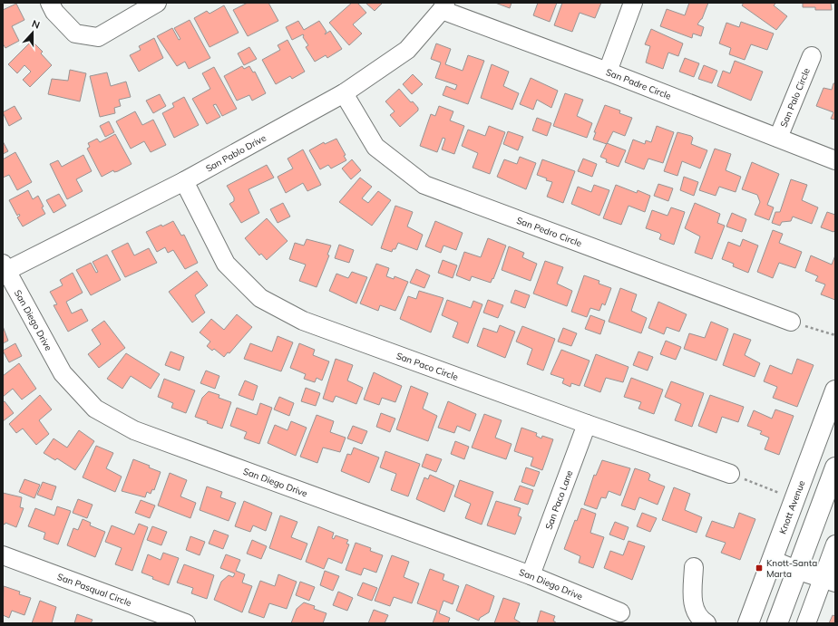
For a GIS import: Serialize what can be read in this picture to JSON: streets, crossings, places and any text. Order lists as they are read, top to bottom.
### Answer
{
  "streets": {
    "main road": ["Knott Avenue"],
    "street": [
      "San Padre Circle",
      "San Palo Circle",
      "San Pablo Drive",
      "San Pedro Circle",
      "San Diego Drive",
      "San Paco Circle",
      "San Paco Lane",
      "San Pasqual Circle"
    ]
  },
  "crossings": [
    ["San Padre Circle", "San Palo Circle"],
    ["San Padre Circle", "San Pablo Drive"],
    ["San Pablo Drive", "San Pedro Circle"],
    ["San Pablo Drive", "San Diego Drive"],
    ["San Pablo Drive", "San Paco Circle"],
    ["San Diego Drive", "San Paco Lane"],
    ["San Paco Circle", "San Paco Lane"]
  ],
  "places": {
    "transit": ["Knott-Santa Marta"]
  },
  "north": "top"
}
